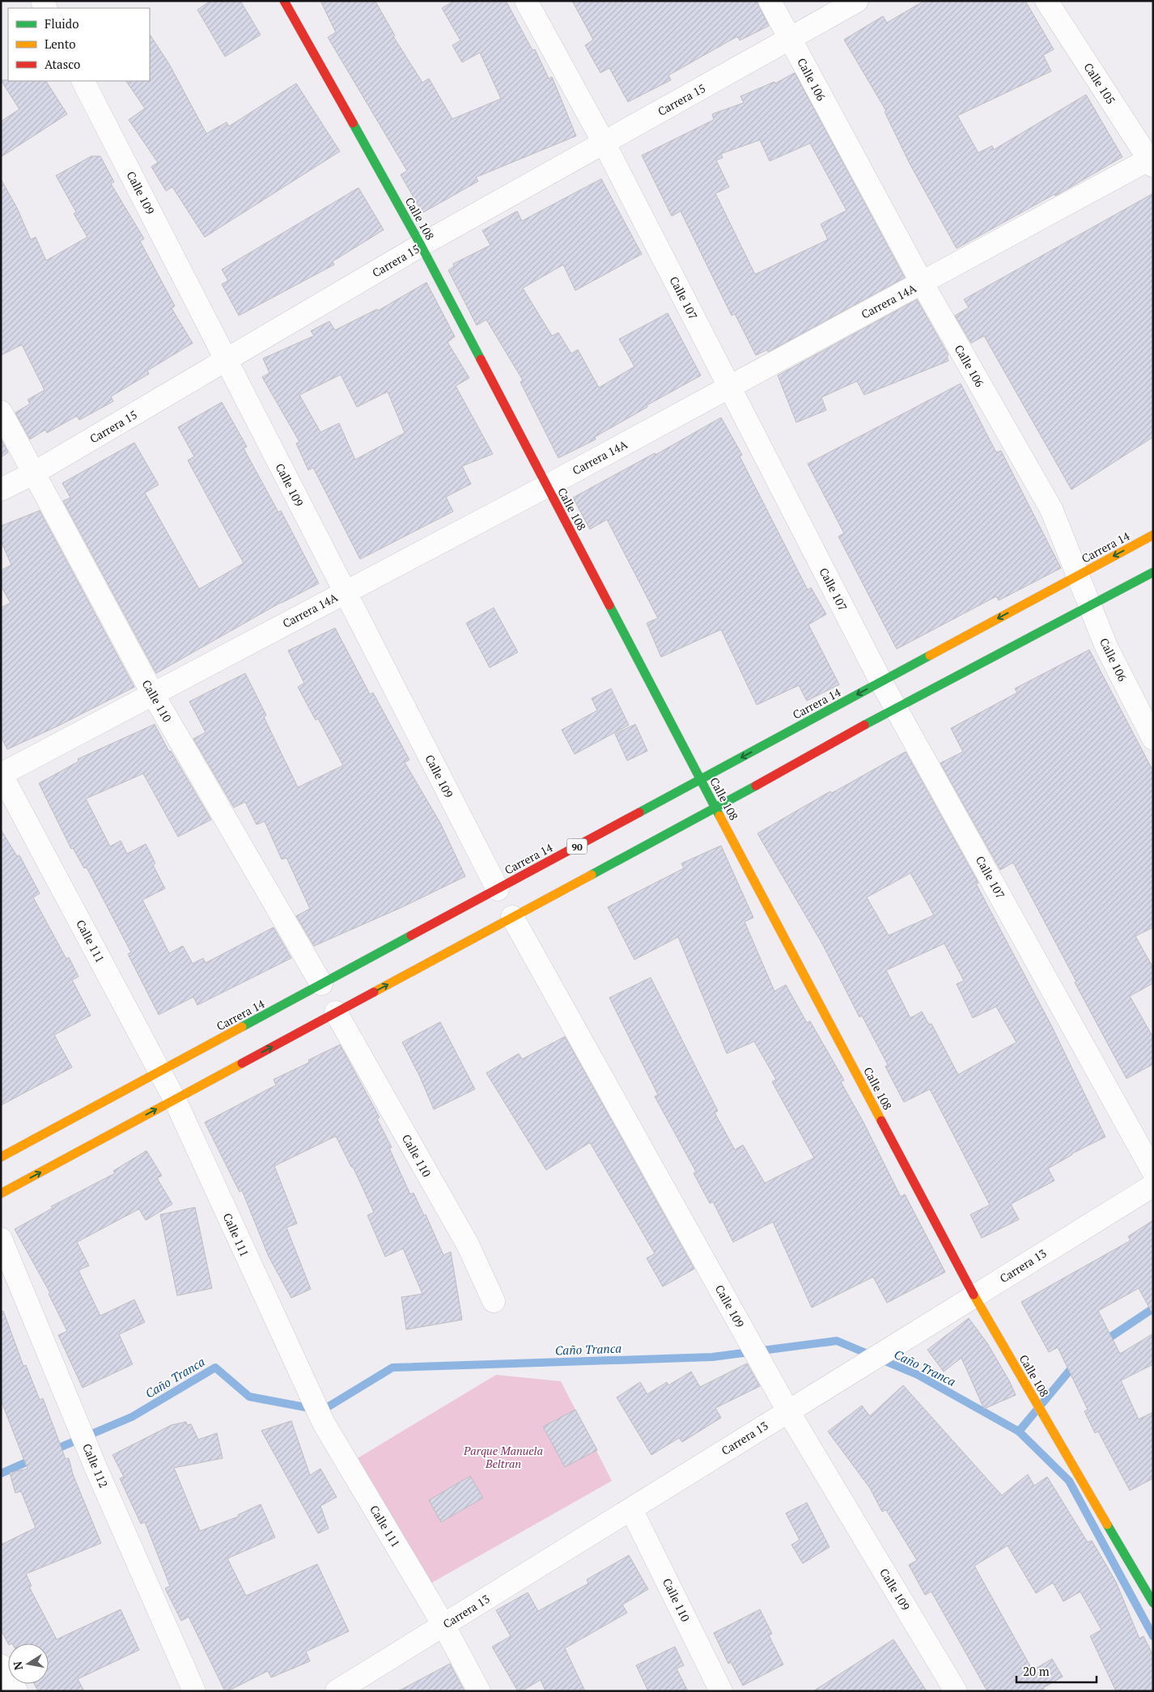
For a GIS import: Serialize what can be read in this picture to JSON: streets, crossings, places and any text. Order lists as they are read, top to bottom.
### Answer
{
  "streets": {
    "main road": ["Calle 108", "Carrera 14", "90"],
    "street": [
      "Calle 106",
      "Calle 105",
      "Carrera 15",
      "Calle 109",
      "Calle 107",
      "Carrera 14A",
      "Calle 110",
      "Calle 111",
      "Carrera 13",
      "Calle 112"
    ]
  },
  "crossings": [
    ["Calle 106", "Carrera 15"],
    ["Calle 106", "Carrera 14A"],
    ["Calle 106", "Carrera 14"],
    ["Calle 105", "Carrera 14A"],
    ["Carrera 15", "Calle 109"],
    ["Carrera 15", "Calle 108"],
    ["Carrera 15", "Calle 107"],
    ["Carrera 15", "Calle 110"],
    ["Calle 109", "Carrera 14A"],
    ["Calle 109", "Carrera 14"],
    ["Calle 109", "Carrera 13"],
    ["Calle 108", "Carrera 14A"],
    ["Calle 108", "Carrera 14"],
    ["Calle 108", "Carrera 13"],
    ["Calle 107", "Carrera 14A"],
    ["Calle 107", "Carrera 14"],
    ["Carrera 14A", "Calle 110"],
    ["Carrera 14A", "Calle 111"],
    ["Carrera 14", "Calle 110"],
    ["Carrera 14", "Calle 111"],
    ["Calle 110", "Carrera 13"],
    ["Calle 111", "Carrera 13"]
  ],
  "water": ["Caño Tranca"],
  "parks": ["Parque Manuela Beltran"],
  "legend": ["Fluido", "Lento", "Atasco"],
  "scale_bar": "20 m",
  "north": "left"
}
